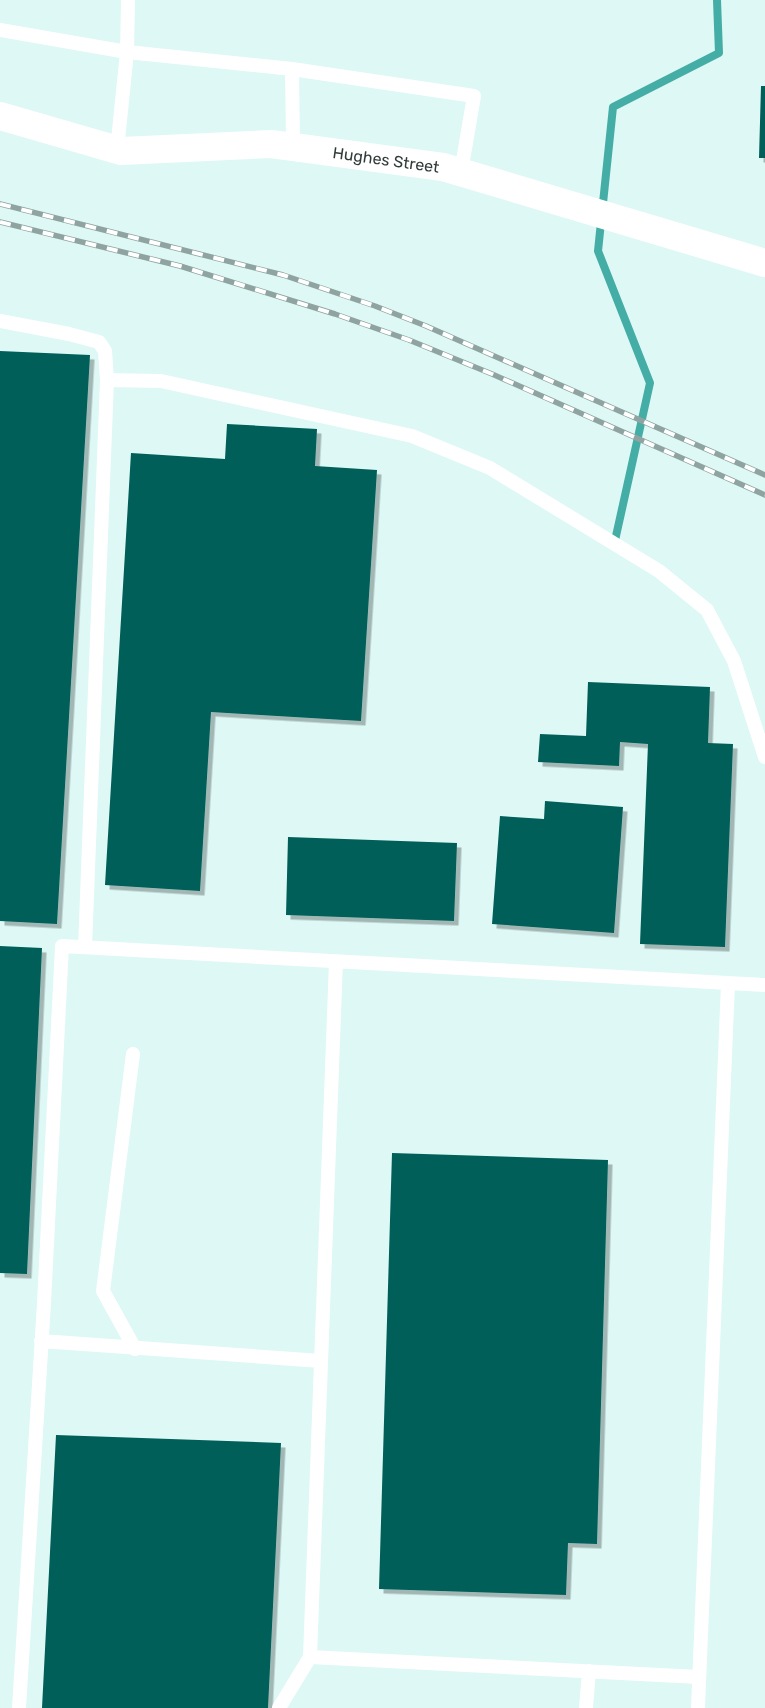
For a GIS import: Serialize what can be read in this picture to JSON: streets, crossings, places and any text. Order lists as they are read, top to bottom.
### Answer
{
  "streets": {
    "street": ["Hughes Street"]
  }
}
